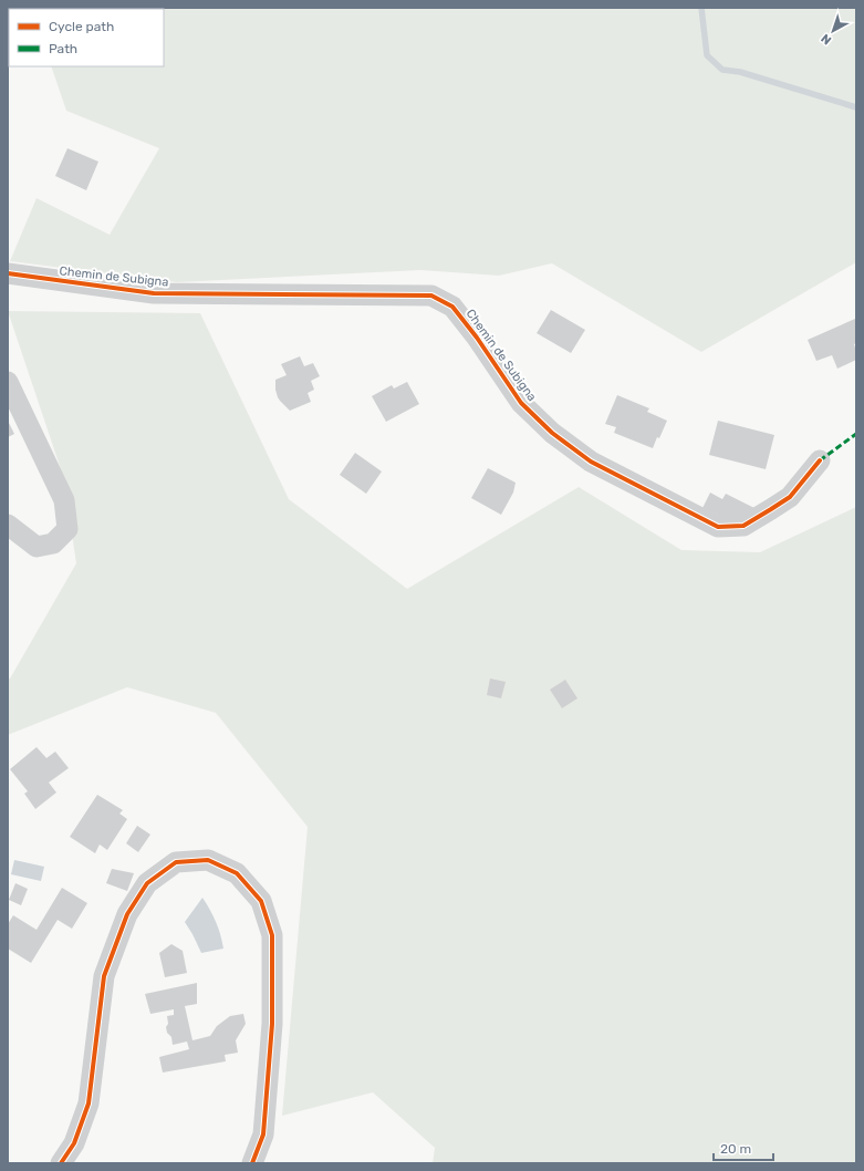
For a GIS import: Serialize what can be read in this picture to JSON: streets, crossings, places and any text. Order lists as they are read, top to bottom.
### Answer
{
  "streets": {
    "street": ["Chemin de Subigna"]
  },
  "legend": ["Cycle path", "Path"],
  "scale_bar": "20 m",
  "north": "bottom left"
}
